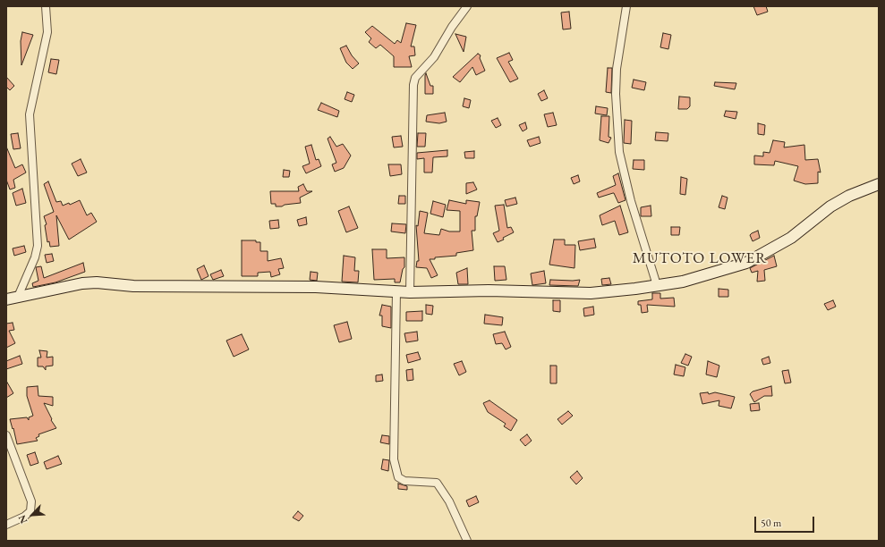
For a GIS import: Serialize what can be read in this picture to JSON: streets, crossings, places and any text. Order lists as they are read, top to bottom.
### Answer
{
  "districts": ["MUTOTO LOWER"],
  "scale_bar": "50 m",
  "north": "bottom left"
}
